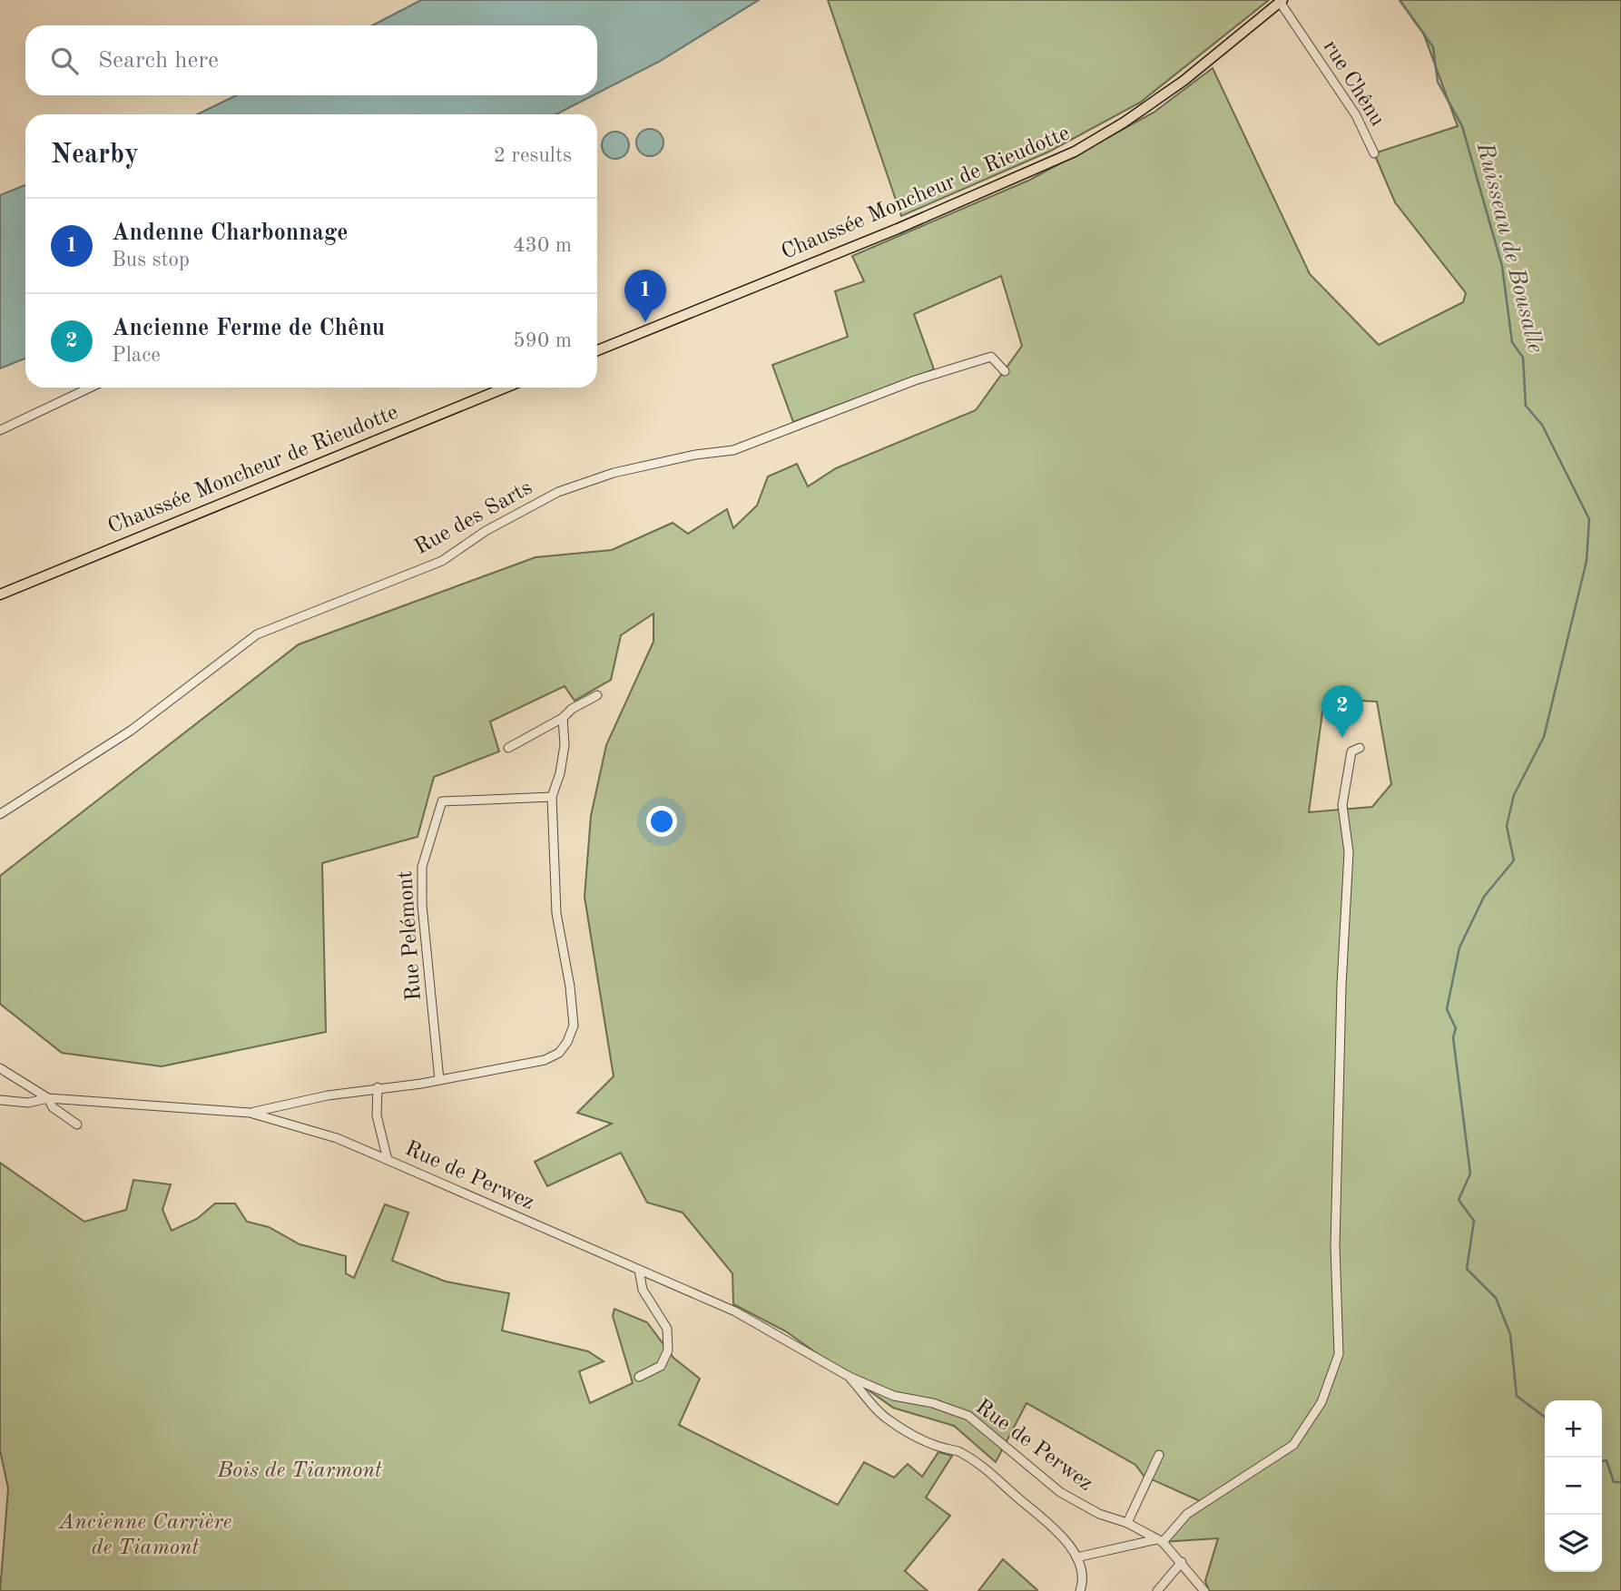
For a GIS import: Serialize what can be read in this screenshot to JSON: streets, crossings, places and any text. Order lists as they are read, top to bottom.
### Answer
{
  "streets": {
    "main road": ["Chaussée Moncheur de Rieudotte"],
    "street": [
      "rue Chênu",
      "Rue des Sarts",
      "Rue Pelémont",
      "Rue de Perwez"
    ]
  },
  "crossings": [
    ["rue Chênu", "Chaussée Moncheur de Rieudotte"]
  ],
  "water": ["Ruisseau de Bousalle"],
  "parks": ["Bois de Tiarmont", "Ancienne Carrière de Tiamont"],
  "page": {
    "search": "Search here",
    "heading": ["Nearby", "2 results"],
    "list": [
      {
        "mark": "1",
        "name": "Andenne Charbonnage",
        "note": "Bus stop",
        "value": "430 m"
      },
      {
        "mark": "2",
        "name": "Ancienne Ferme de Chênu",
        "note": "Place",
        "value": "590 m"
      }
    ],
    "pins": ["1", "2"],
    "map_buttons": ["+", "−"]
  }
}
